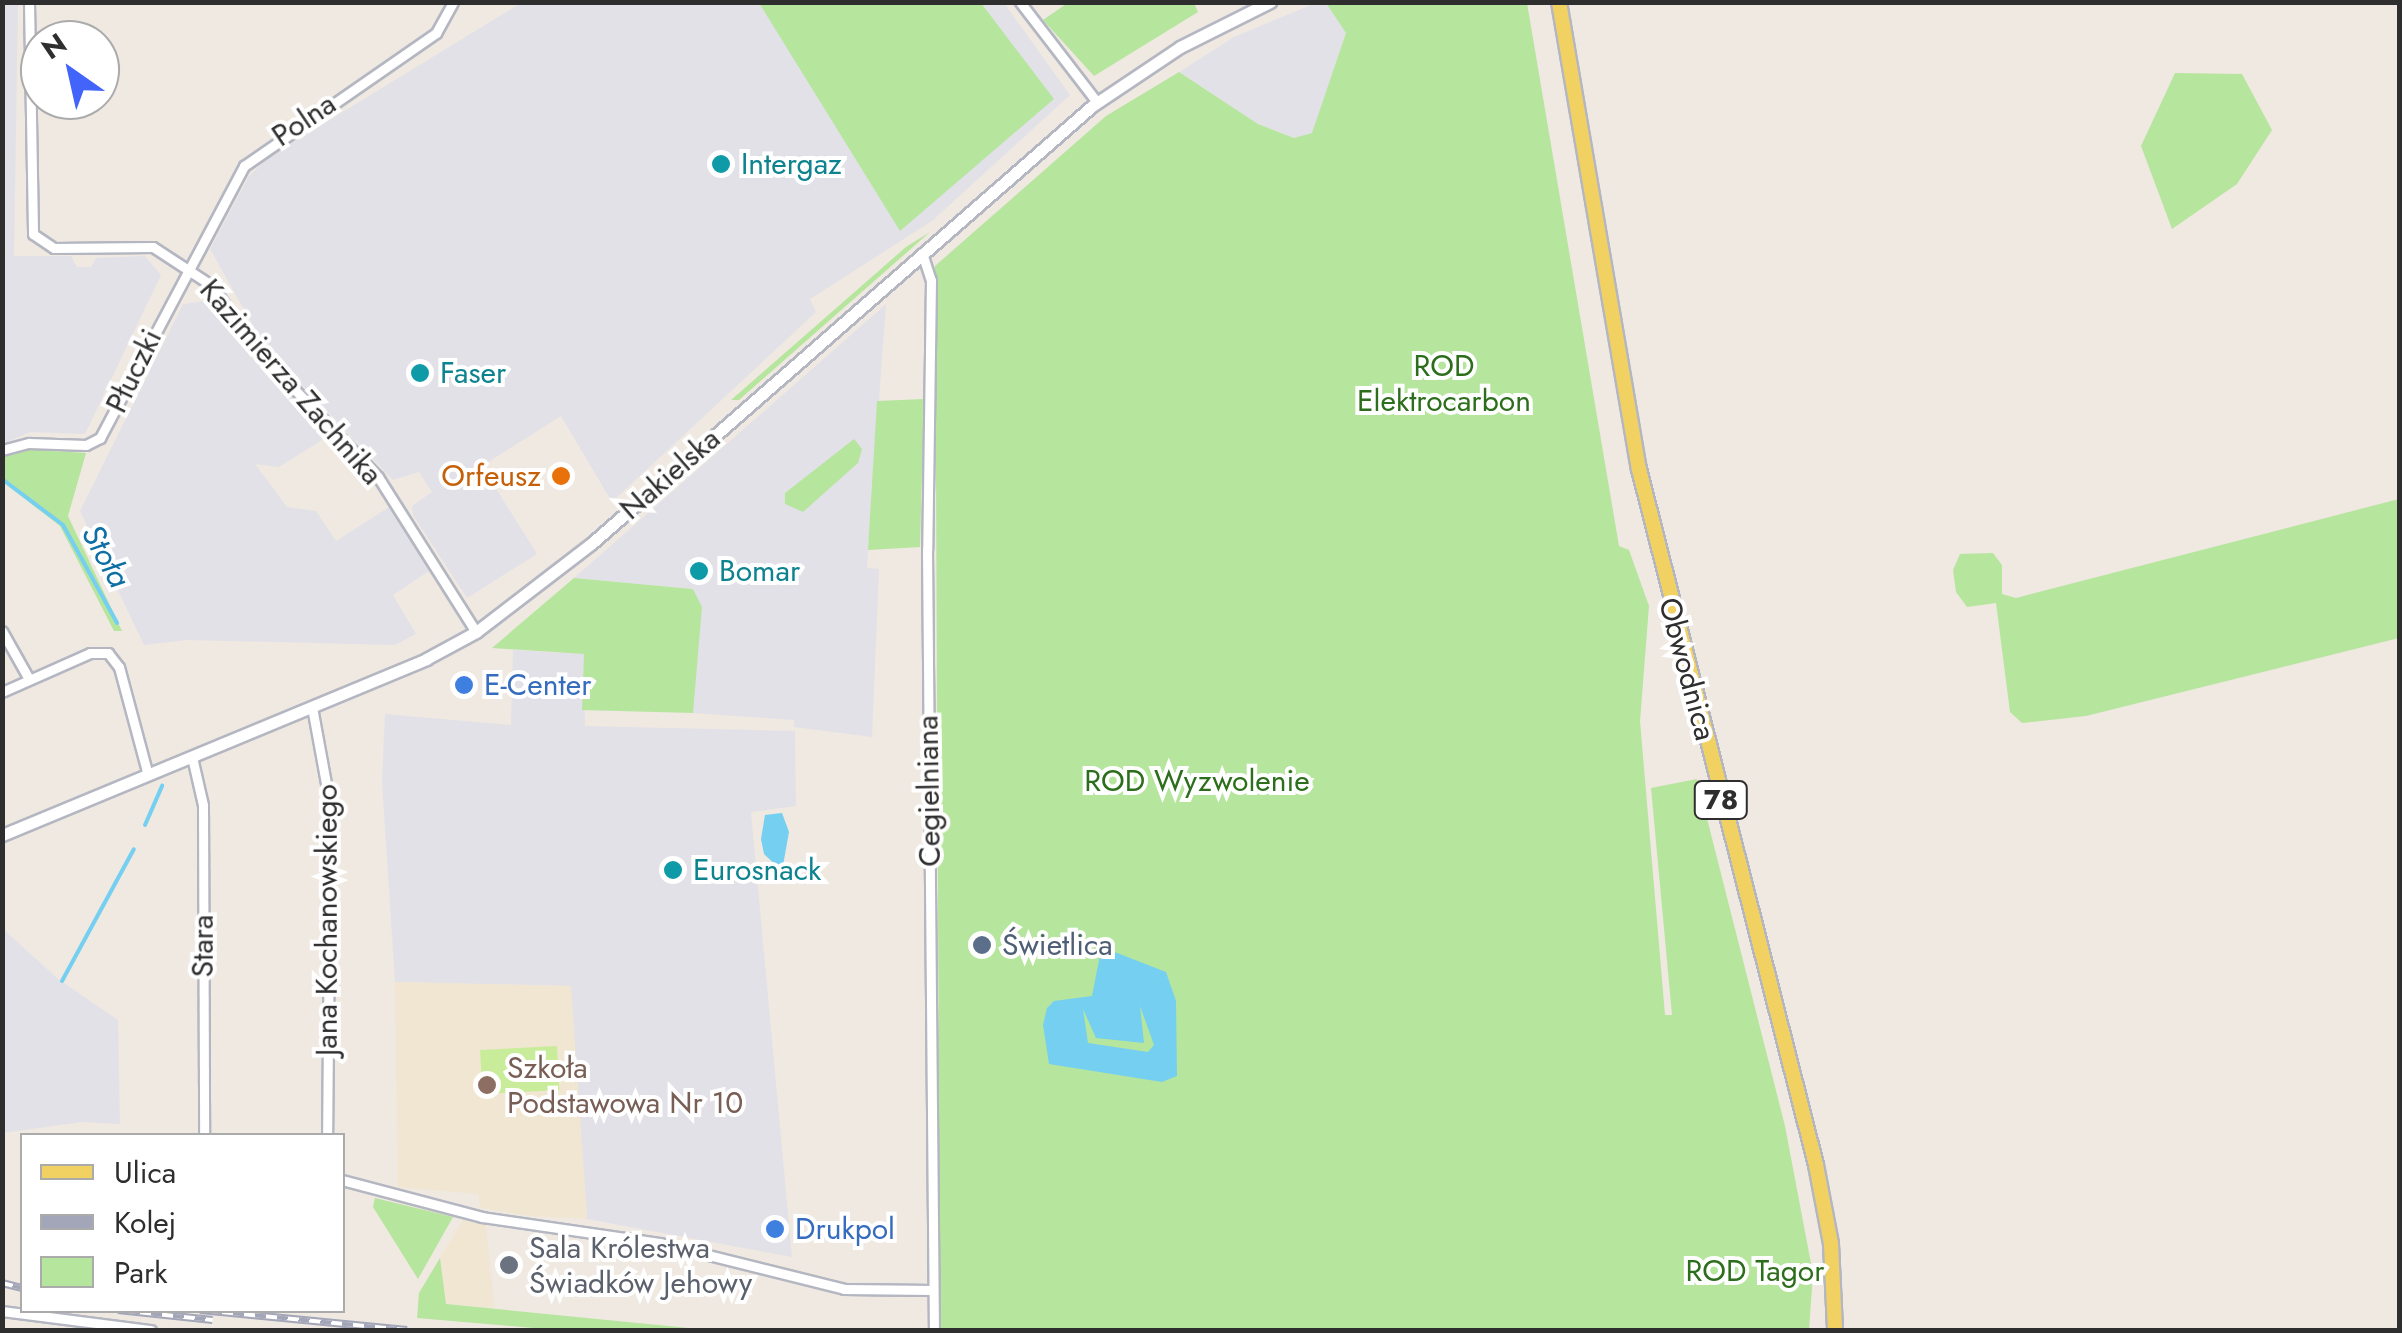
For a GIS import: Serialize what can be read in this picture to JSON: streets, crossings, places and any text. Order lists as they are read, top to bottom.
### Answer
{
  "streets": {
    "main road": ["Obwodnica", "78"],
    "street": [
      "Polna",
      "Płuczki",
      "Kazimierza Zachnika",
      "Nakielska",
      "Cegielniana",
      "Jana Kochanowskiego",
      "Stara"
    ]
  },
  "crossings": [
    ["Polna", "Płuczki"],
    ["Polna", "Kazimierza Zachnika"],
    ["Płuczki", "Kazimierza Zachnika"],
    ["Kazimierza Zachnika", "Nakielska"],
    ["Nakielska", "Cegielniana"],
    ["Nakielska", "Jana Kochanowskiego"],
    ["Nakielska", "Stara"]
  ],
  "water": ["Stoła"],
  "parks": ["ROD Elektrocarbon", "ROD Wyzwolenie", "ROD Tagor"],
  "places": [
    "Intergaz",
    "Faser",
    "Orfeusz",
    "Bomar",
    "E-Center",
    "Eurosnack",
    "Świetlica",
    "Szkoła Podstawowa Nr 10",
    "Drukpol",
    "Sala Królestwa Świadków Jehowy"
  ],
  "legend": ["Ulica", "Kolej", "Park"],
  "north": "top left"
}
